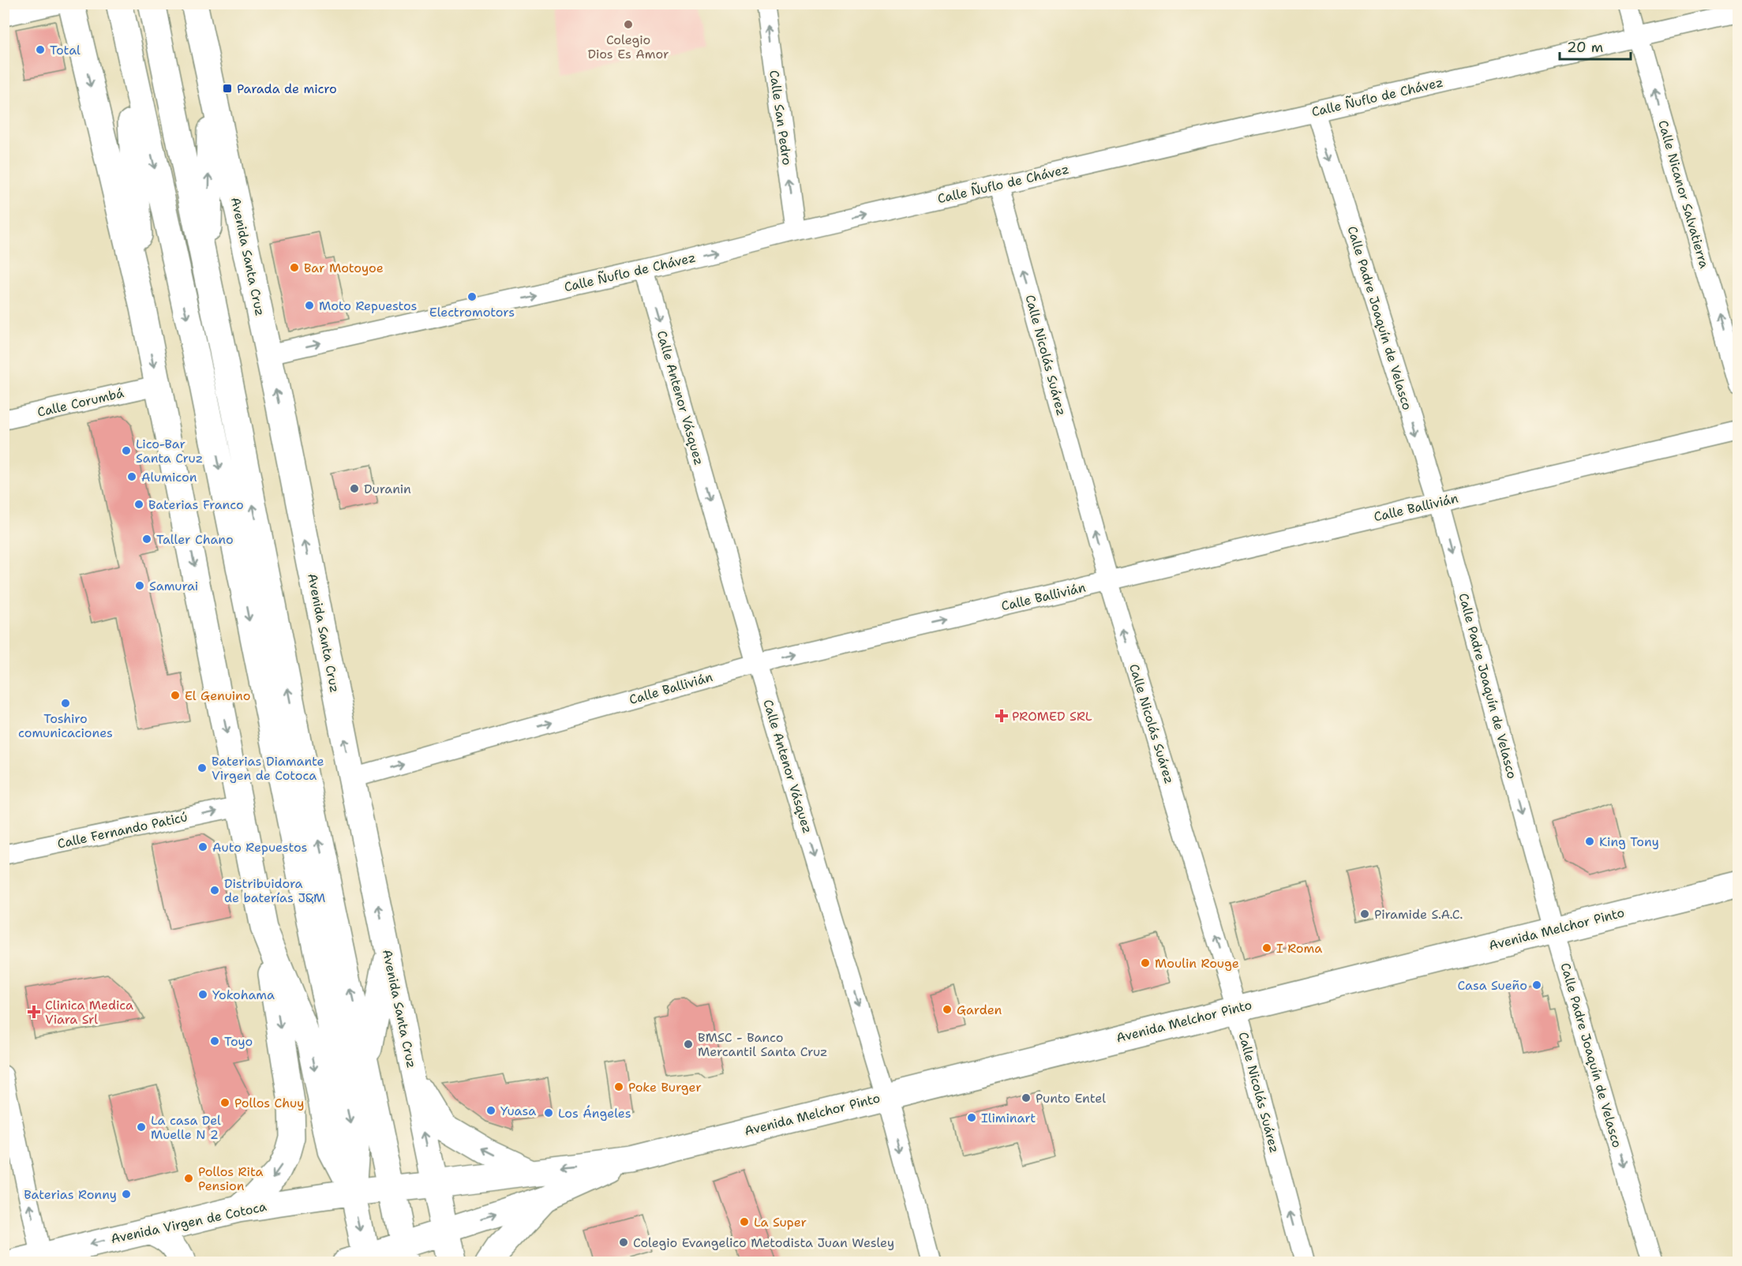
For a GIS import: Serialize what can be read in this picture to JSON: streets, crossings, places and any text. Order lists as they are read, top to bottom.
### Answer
{
  "streets": {
    "main road": ["Avenida Santa Cruz", "Avenida Melchor Pinto", "Avenida Virgen de Cotoca"],
    "street": [
      "Calle Ñuflo de Chávez",
      "Calle San Pedro",
      "Calle Nicanor Salvatierra",
      "Calle Padre Joaquín de Velasco",
      "Calle Nicolás Suárez",
      "Calle Antenor Vásquez",
      "Calle Corumbá",
      "Calle Ballivián",
      "Calle Fernando Paticú"
    ]
  },
  "crossings": [
    ["Calle Ñuflo de Chávez", "Calle San Pedro"],
    ["Calle Ñuflo de Chávez", "Calle Nicanor Salvatierra"],
    ["Calle Ñuflo de Chávez", "Avenida Santa Cruz"],
    ["Calle Ñuflo de Chávez", "Calle Padre Joaquín de Velasco"],
    ["Calle Ñuflo de Chávez", "Calle Nicolás Suárez"],
    ["Calle Ñuflo de Chávez", "Calle Antenor Vásquez"],
    ["Avenida Santa Cruz", "Calle Ballivián"],
    ["Avenida Santa Cruz", "Avenida Melchor Pinto"],
    ["Calle Padre Joaquín de Velasco", "Calle Ballivián"],
    ["Calle Padre Joaquín de Velasco", "Avenida Melchor Pinto"],
    ["Calle Nicolás Suárez", "Calle Ballivián"],
    ["Calle Nicolás Suárez", "Avenida Melchor Pinto"],
    ["Calle Antenor Vásquez", "Calle Ballivián"],
    ["Calle Antenor Vásquez", "Avenida Melchor Pinto"],
    ["Avenida Melchor Pinto", "Avenida Virgen de Cotoca"]
  ],
  "one_way": [
    "Calle Ñuflo de Chávez",
    "Calle San Pedro",
    "Calle Nicanor Salvatierra",
    "Calle Padre Joaquín de Velasco",
    "Calle Nicolás Suárez",
    "Calle Antenor Vásquez",
    "Calle Ballivián",
    "Calle Fernando Paticú"
  ],
  "places": {
    "other": [
      "Colegio Dios Es Amor",
      "Total",
      "Bar Motoyoe",
      "Electromotors",
      "Moto Repuestos",
      "Lico-Bar Santa Cruz",
      "Alumicon",
      "Duranin",
      "Baterias Franco",
      "Taller Chano",
      "Samurai",
      "El Genuino",
      "Toshiro comunicaciones",
      "Baterias Diamante Virgen de Cotoca",
      "King Tony",
      "Auto Repuestos",
      "Distribuidora de baterías J&M",
      "Piramide S.A.C.",
      "I Roma",
      "Moulin Rouge",
      "Casa Sueño",
      "Yokohama",
      "Garden",
      "Toyo",
      "BMSC - Banco Mercantil Santa Cruz",
      "Poke Burger",
      "Punto Entel",
      "Pollos Chuy",
      "Yuasa",
      "Los Ángeles",
      "Iliminart",
      "La casa Del Muelle N 2",
      "Pollos Rita Pension",
      "Baterias Ronny",
      "La Super",
      "Colegio Evangelico Metodista Juan Wesley"
    ],
    "transit": ["Parada de micro"],
    "health": ["PROMED SRL", "Clinica Medica Viara Srl"]
  },
  "scale_bar": "20 m"
}
